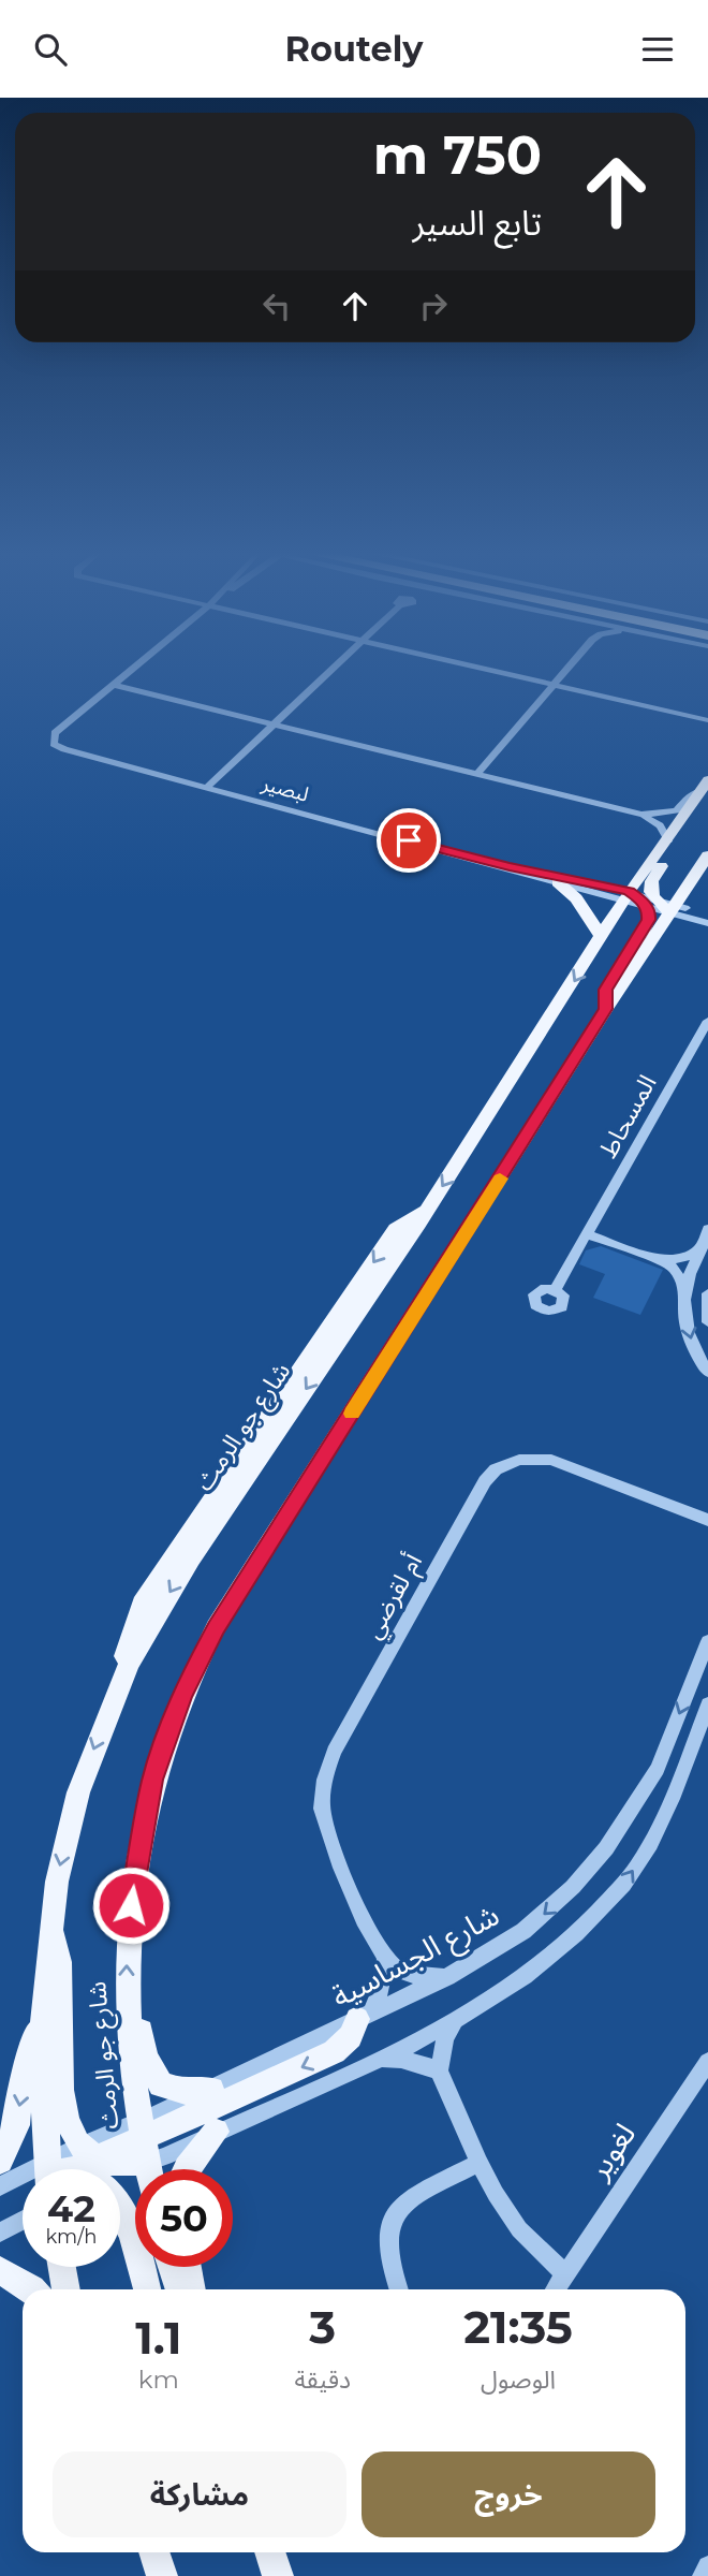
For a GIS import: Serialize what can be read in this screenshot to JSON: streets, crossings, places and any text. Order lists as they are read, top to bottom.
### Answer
{
  "streets": {
    "main road": ["شارع جو الرمث"],
    "street": [
      "لبصير",
      "المسحاط",
      "أم لقرضي",
      "شارع الجساسية",
      "لغوير"
    ]
  },
  "crossings": [
    ["شارع جو الرمث", "شارع الجساسية"]
  ],
  "page": {
    "header": "Routely",
    "turn": ["750 m", "تابع السير"],
    "speed": "42 km/h",
    "limit": "50",
    "eta": [
      "21:35",
      "الوصول",
      "3",
      "دقيقة",
      "1.1",
      "km"
    ],
    "buttons": ["خروج", "مشاركة"]
  }
}
